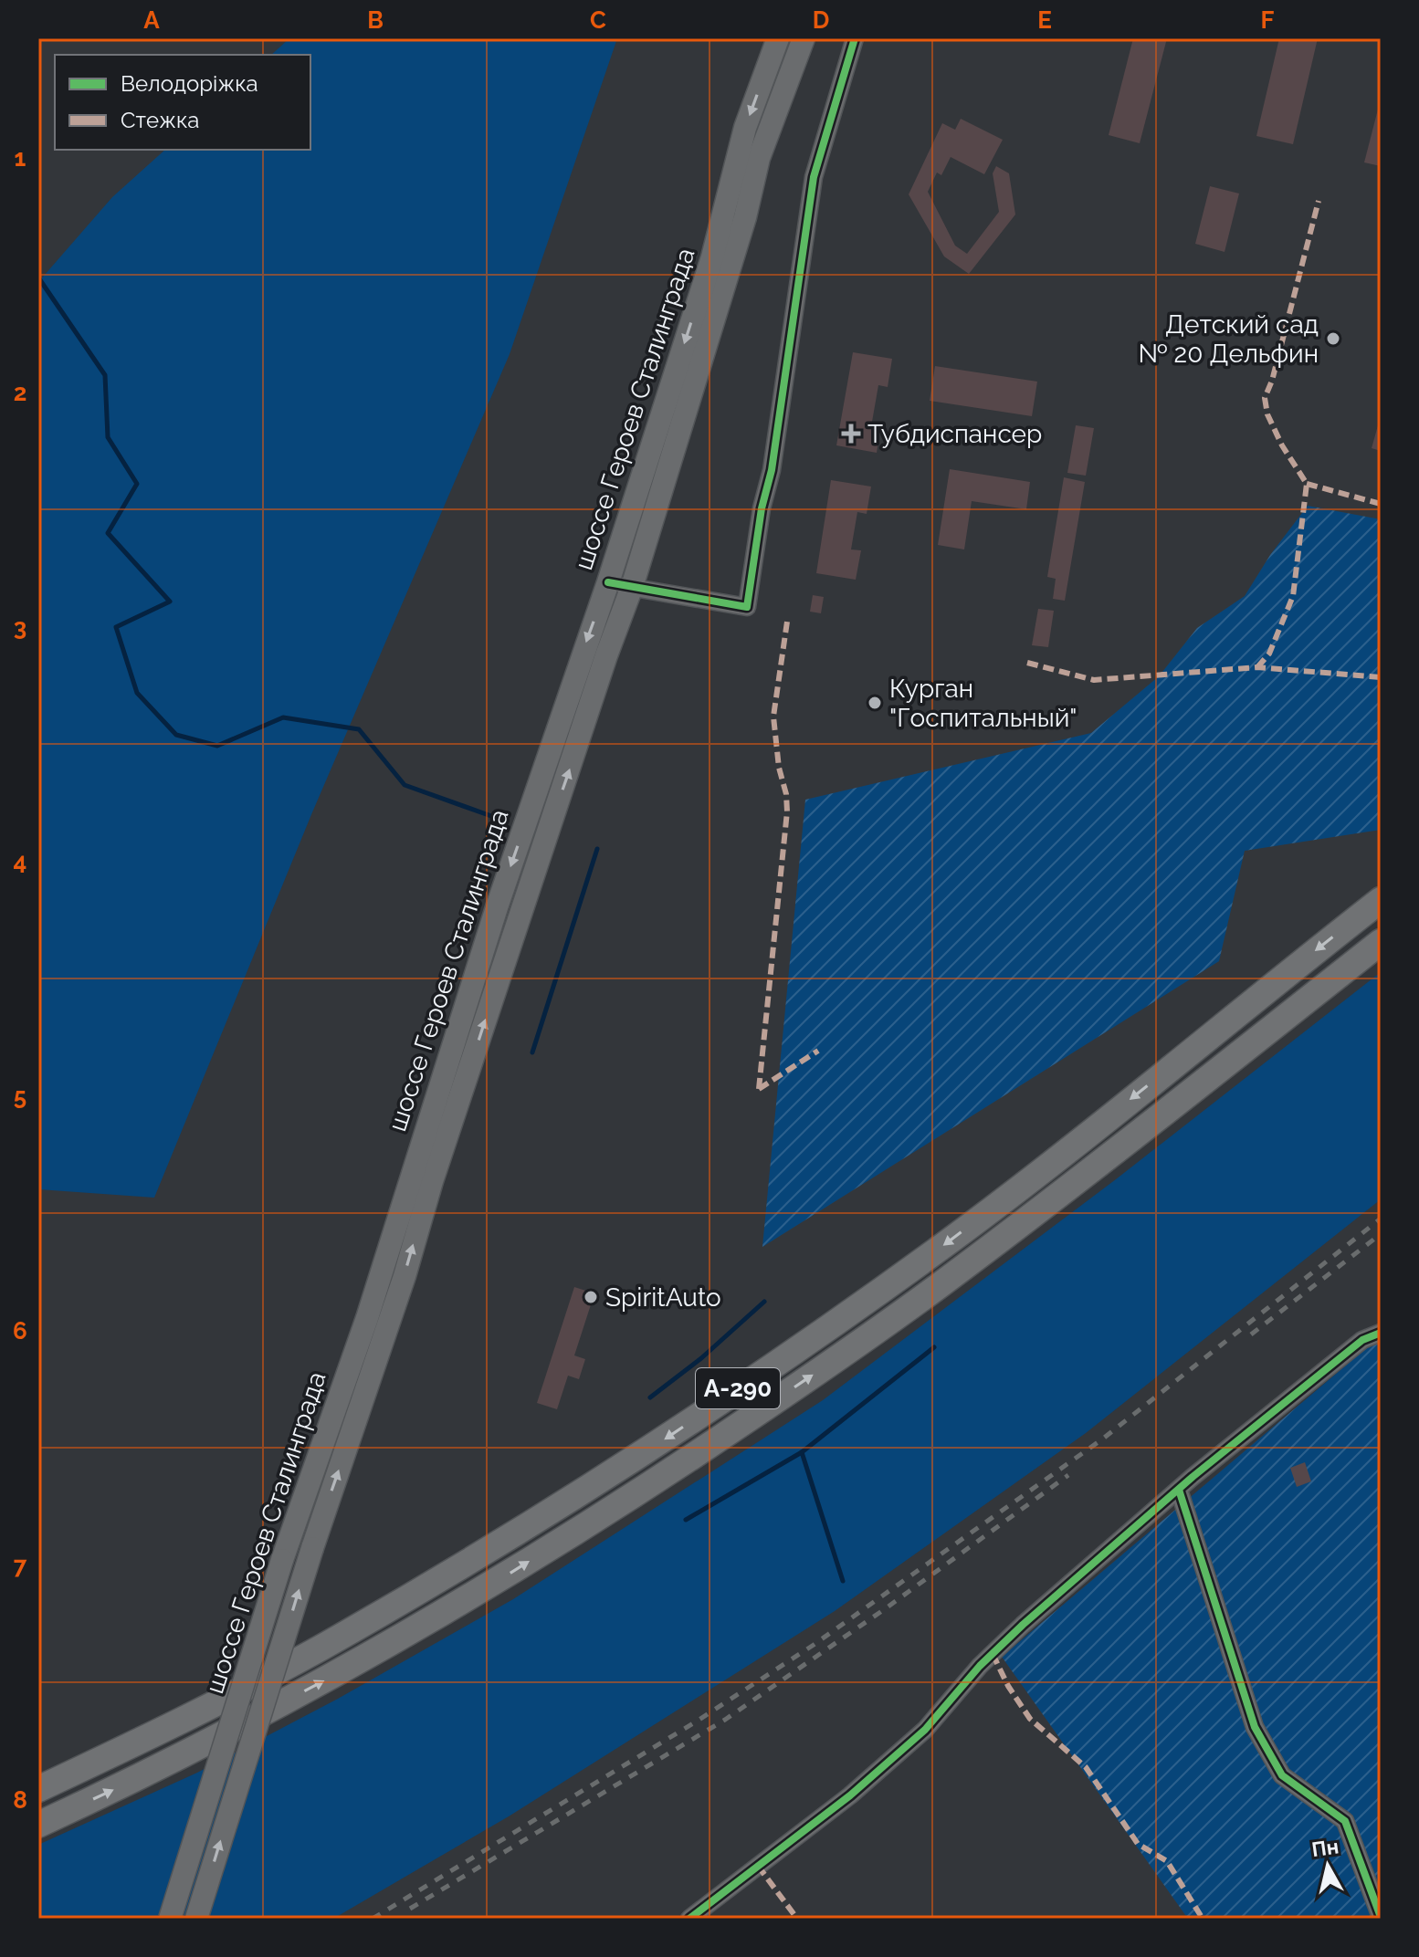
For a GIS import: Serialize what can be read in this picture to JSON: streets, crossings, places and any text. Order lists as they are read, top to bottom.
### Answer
{
  "streets": {
    "highway": ["А-290"],
    "main road": ["шоссе Героев Сталинграда"]
  },
  "places": {
    "other": ["Детский сад № 20 Дельфин", "Курган \"Госпитальный\"", "SpiritAuto"],
    "health": ["Тубдиспансер"]
  },
  "legend": ["Велодоріжка", "Стежка"],
  "north": "top",
  "grid": {
    "columns": [
      "A",
      "B",
      "C",
      "D",
      "E",
      "F"
    ],
    "rows": [
      "1",
      "2",
      "3",
      "4",
      "5",
      "6",
      "7",
      "8"
    ]
  }
}
